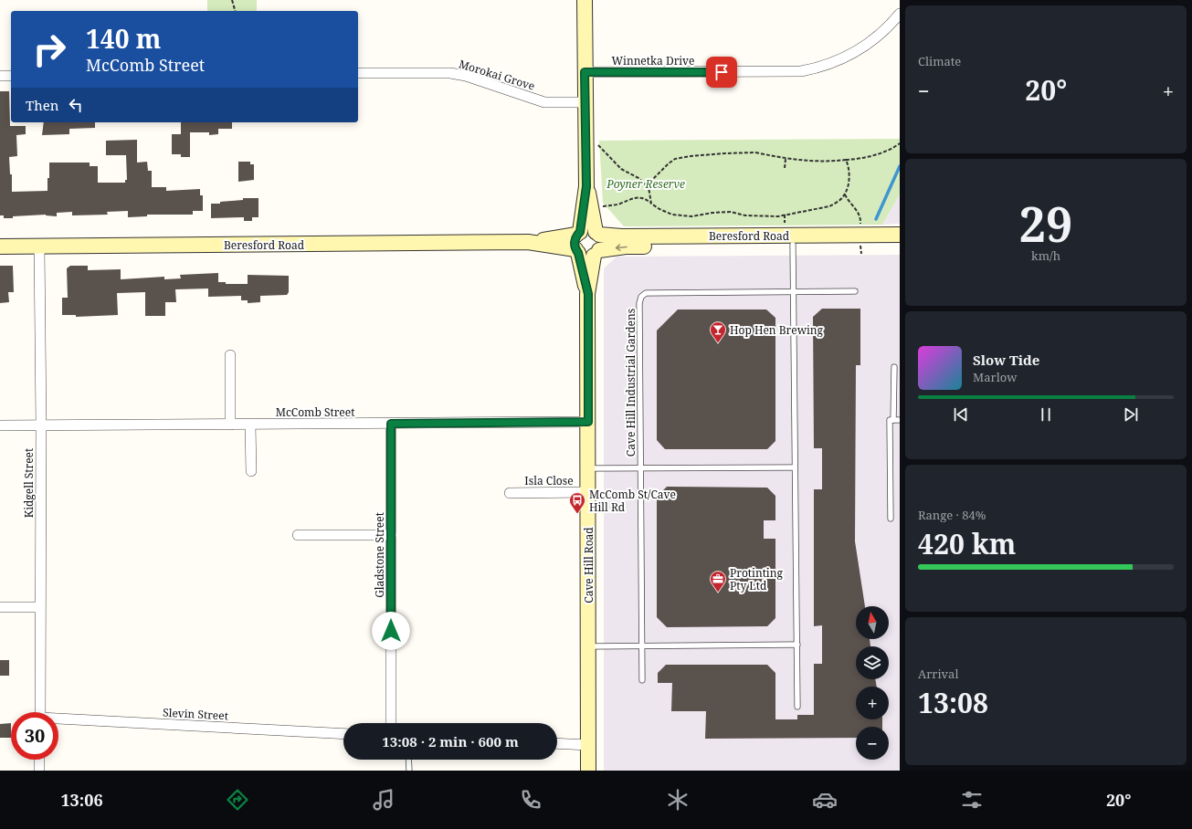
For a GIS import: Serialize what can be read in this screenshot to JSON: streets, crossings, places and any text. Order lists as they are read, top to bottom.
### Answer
{
  "streets": {
    "main road": ["Beresford Road", "Cave Hill Road"],
    "street": [
      "Winnetka Drive",
      "Morokai Grove",
      "McComb Street",
      "Isla Close",
      "Kidgell Street",
      "Gladstone Street",
      "Slevin Street"
    ],
    "lane": ["Cave Hill Industrial Gardens"]
  },
  "crossings": [
    ["Winnetka Drive", "Cave Hill Road"],
    ["Morokai Grove", "Cave Hill Road"],
    ["Beresford Road", "Kidgell Street"],
    ["Beresford Road", "Cave Hill Road"],
    ["Cave Hill Industrial Gardens", "Cave Hill Road"],
    ["McComb Street", "Kidgell Street"],
    ["McComb Street", "Gladstone Street"],
    ["McComb Street", "Cave Hill Road"],
    ["Isla Close", "Cave Hill Road"]
  ],
  "parks": ["Poyner Reserve"],
  "places": {
    "bar": ["Hop Hen Brewing"],
    "bus stop": ["McComb St/Cave Hill Rd"],
    "office": ["Protinting Pty Ltd"]
  },
  "north": "top",
  "page": {
    "tile": [
      "Climate",
      ["29", "km/h"],
      ["Range · 84%", "420 km"],
      ["Arrival", "13:08"]
    ],
    "turn": ["140 m", "McComb Street"],
    "heat": ["−", "20°", "+"],
    "then": "Then",
    "song": ["Slow Tide", "Marlow"],
    "map_buttons": ["+", "−"],
    "limit": "30",
    "trip": "13:08 · 2 min · 600 m",
    "tabs": ["13:06", "20°"]
  }
}
